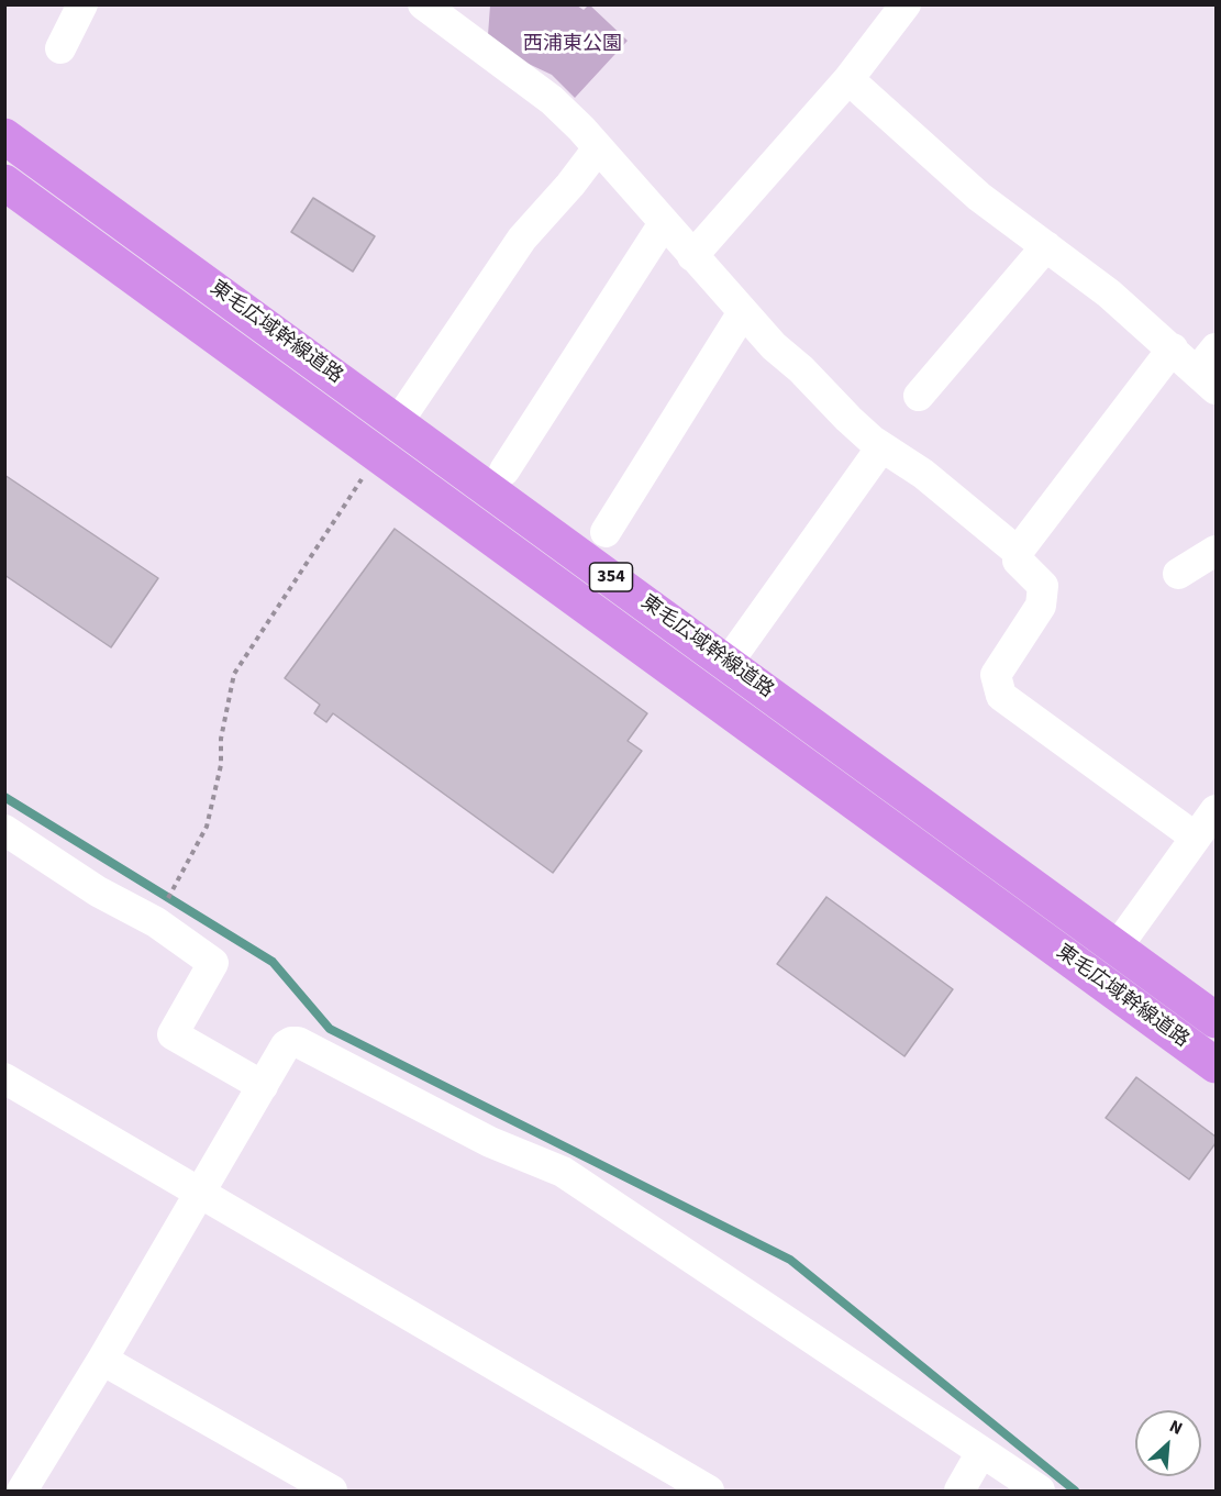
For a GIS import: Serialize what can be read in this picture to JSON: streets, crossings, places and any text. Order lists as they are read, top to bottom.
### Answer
{
  "streets": {
    "highway": ["東毛広域幹線道路", "354"]
  },
  "parks": ["西浦東公園"],
  "north": "top right"
}
